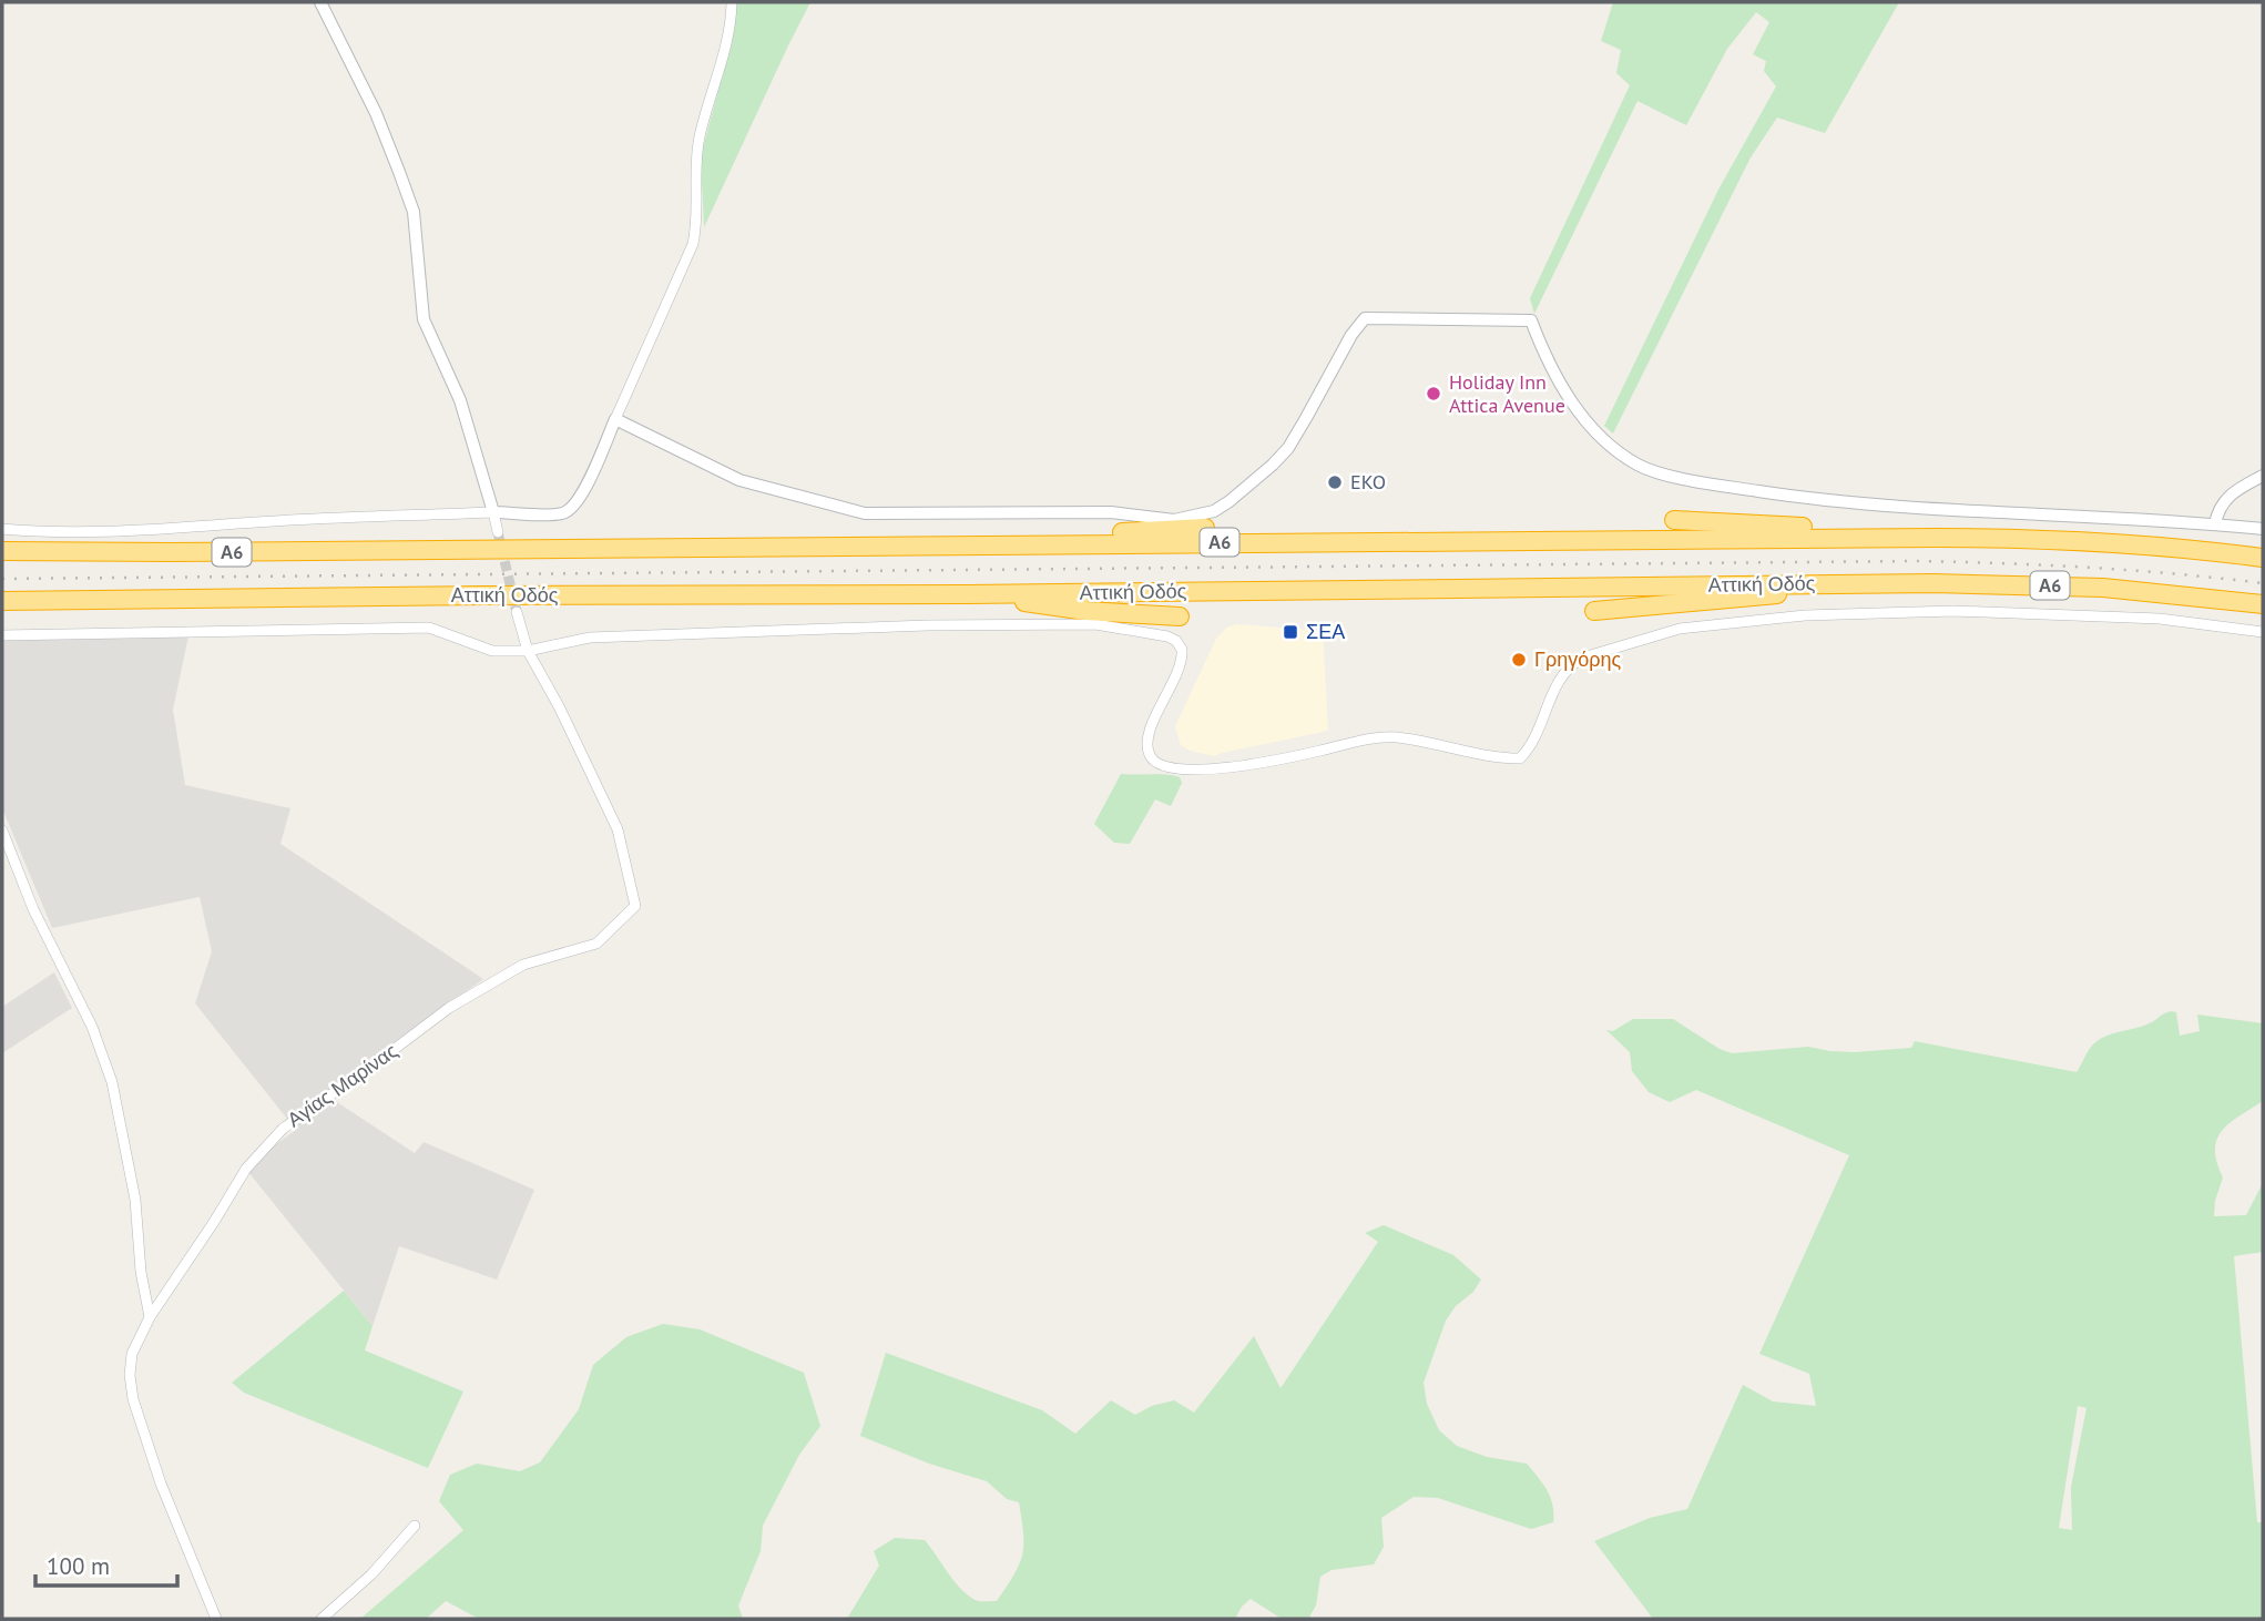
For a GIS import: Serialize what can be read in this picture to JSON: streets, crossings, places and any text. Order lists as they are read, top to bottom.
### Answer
{
  "streets": {
    "highway": ["Α6", "Αττική Οδός"],
    "street": ["Αγίας Μαρίνας"]
  },
  "places": {
    "other": ["Holiday Inn Attica Avenue", "EKO", "Γρηγόρης"],
    "transit": ["ΣΕΑ"]
  },
  "scale_bar": "100 m"
}
